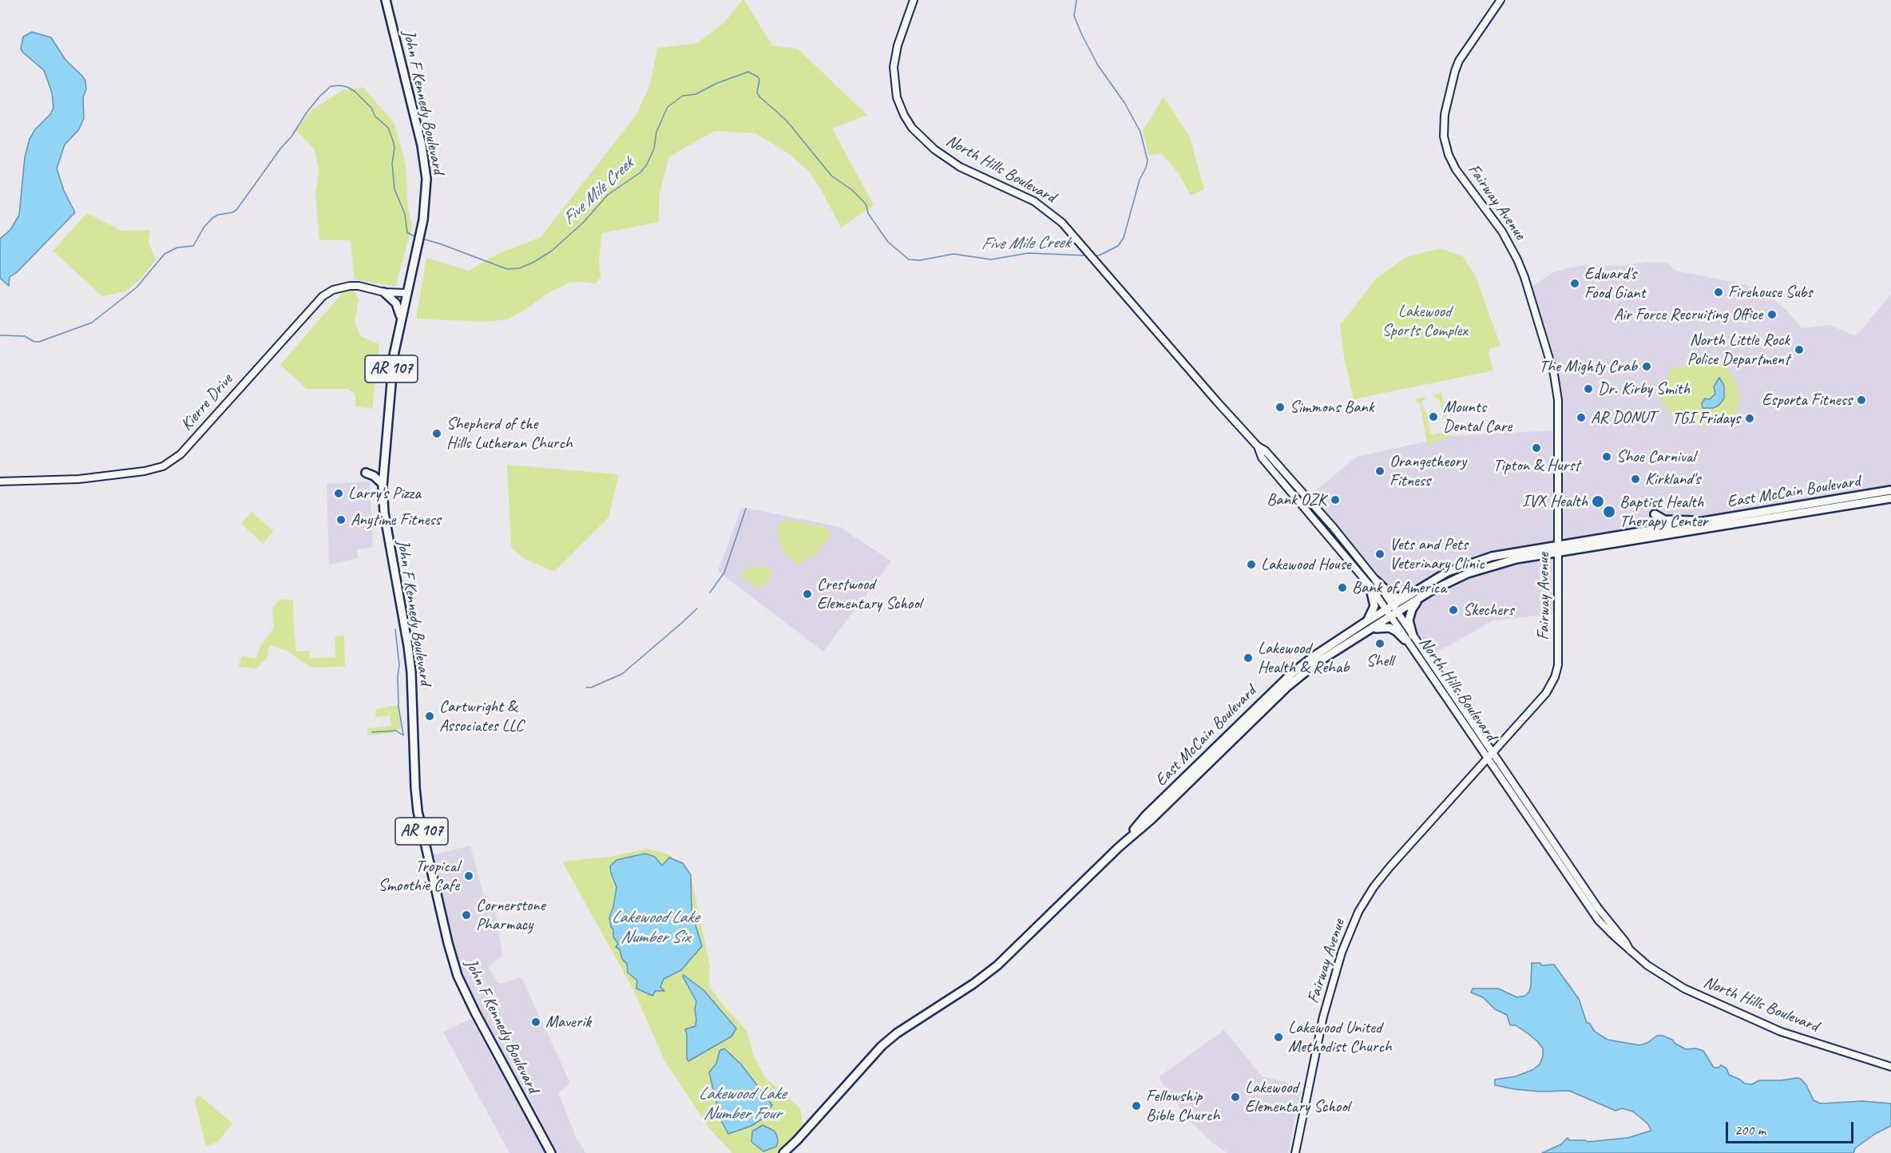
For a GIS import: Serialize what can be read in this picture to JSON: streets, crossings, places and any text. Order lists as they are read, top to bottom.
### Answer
{
  "streets": {
    "main road": ["John F Kennedy Boulevard", "AR 107", "East McCain Boulevard"],
    "street": ["North Hills Boulevard", "Fairway Avenue", "Kierre Drive"]
  },
  "crossings": [
    ["John F Kennedy Boulevard", "Kierre Drive"],
    ["North Hills Boulevard", "Fairway Avenue"],
    ["North Hills Boulevard", "East McCain Boulevard"],
    ["Fairway Avenue", "East McCain Boulevard"]
  ],
  "water": ["Five Mile Creek", "Lakewood Lake Number Six", "Lakewood Lake Number Four"],
  "parks": ["Lakewood Sports Complex"],
  "places": [
    "Edward's Food Giant",
    "Firehouse Subs",
    "Air Force Recruiting Office",
    "North Little Rock Police Department",
    "The Mighty Crab",
    "Dr. Kirby Smith",
    "Esporta Fitness",
    "Simmons Bank",
    "Mounts Dental Care",
    "AR DONUT",
    "TGI Fridays",
    "Shepherd of the Hills Lutheran Church",
    "Tipton & Hurst",
    "Shoe Carnival",
    "Orangetheory Fitness",
    "Kirkland's",
    "Larry's Pizza",
    "Bank OZK",
    "IVX Health",
    "Baptist Health Therapy Center",
    "Anytime Fitness",
    "Vets and Pets Veterinary Clinic",
    "Lakewood House",
    "Bank of America",
    "Crestwood Elementary School",
    "Skechers",
    "Shell",
    "Lakewood Health & Rehab",
    "Cartwright & Associates LLC",
    "Tropical Smoothie Cafe",
    "Cornerstone Pharmacy",
    "Maverik",
    "Lakewood United Methodist Church",
    "Lakewood Elementary School",
    "Fellowship Bible Church"
  ],
  "scale_bar": "200 m"
}
